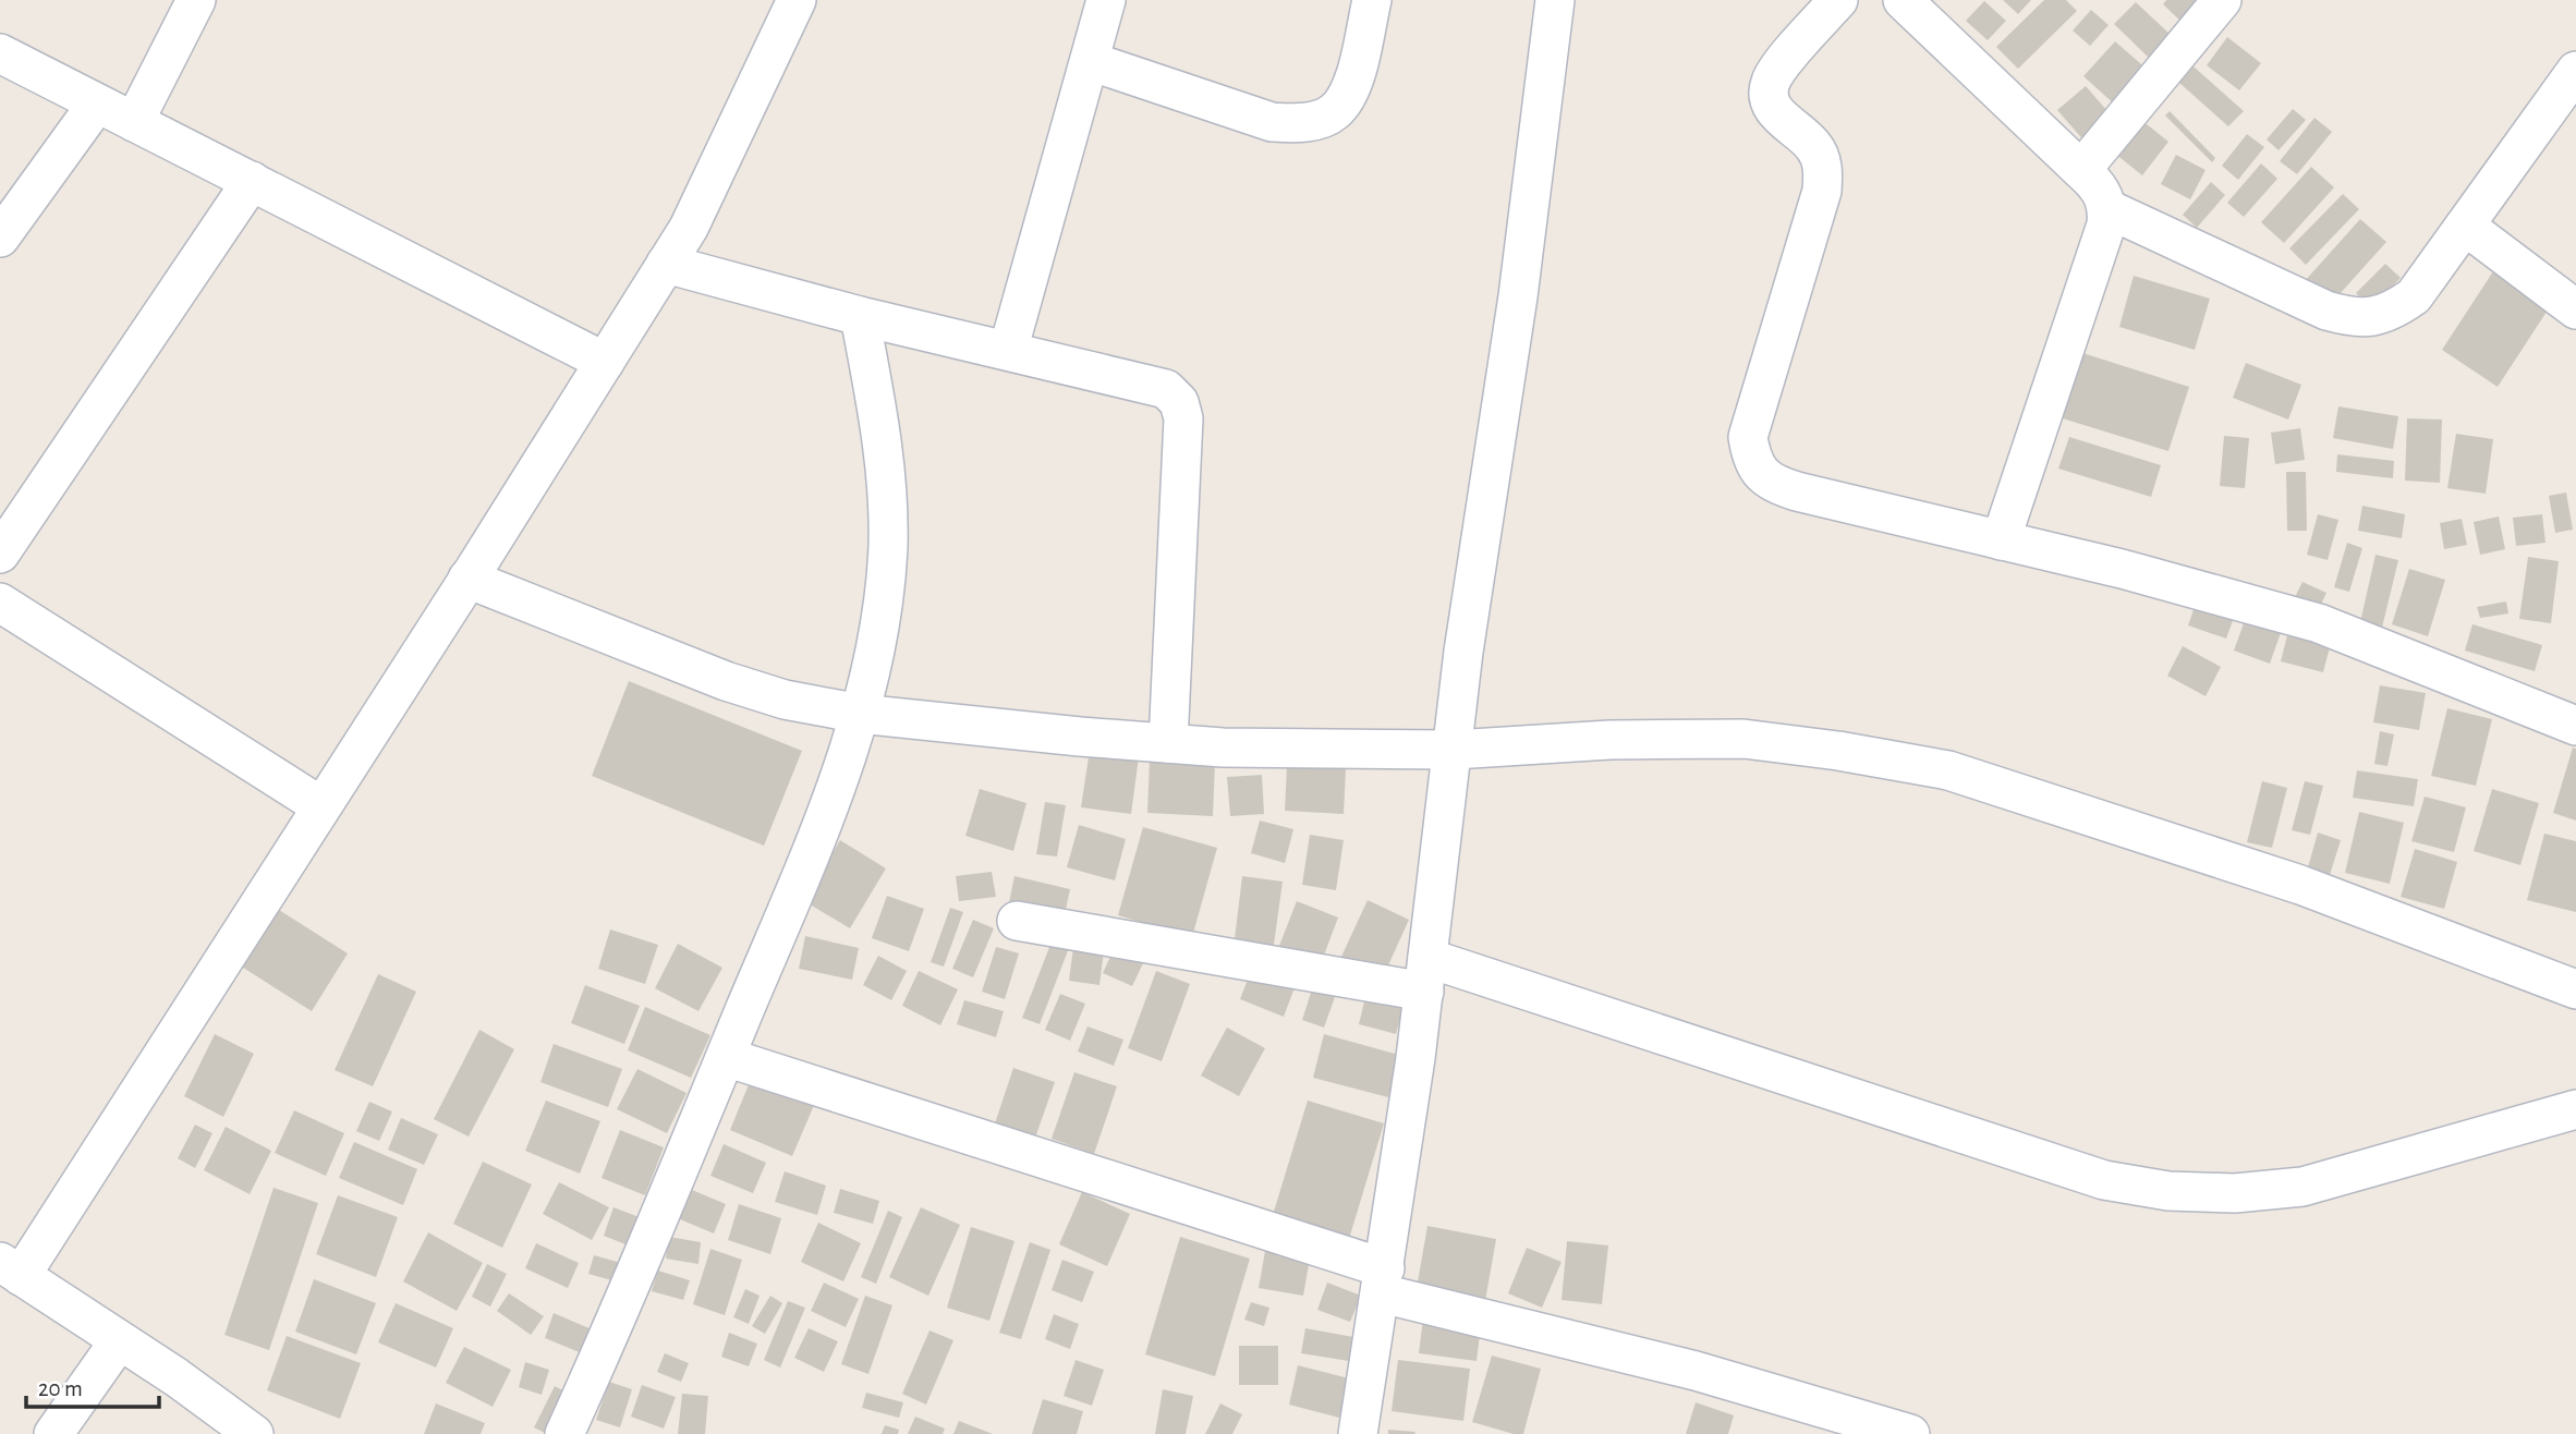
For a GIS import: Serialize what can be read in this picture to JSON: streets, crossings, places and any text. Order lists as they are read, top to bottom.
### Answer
{
  "scale_bar": "20 m"
}
